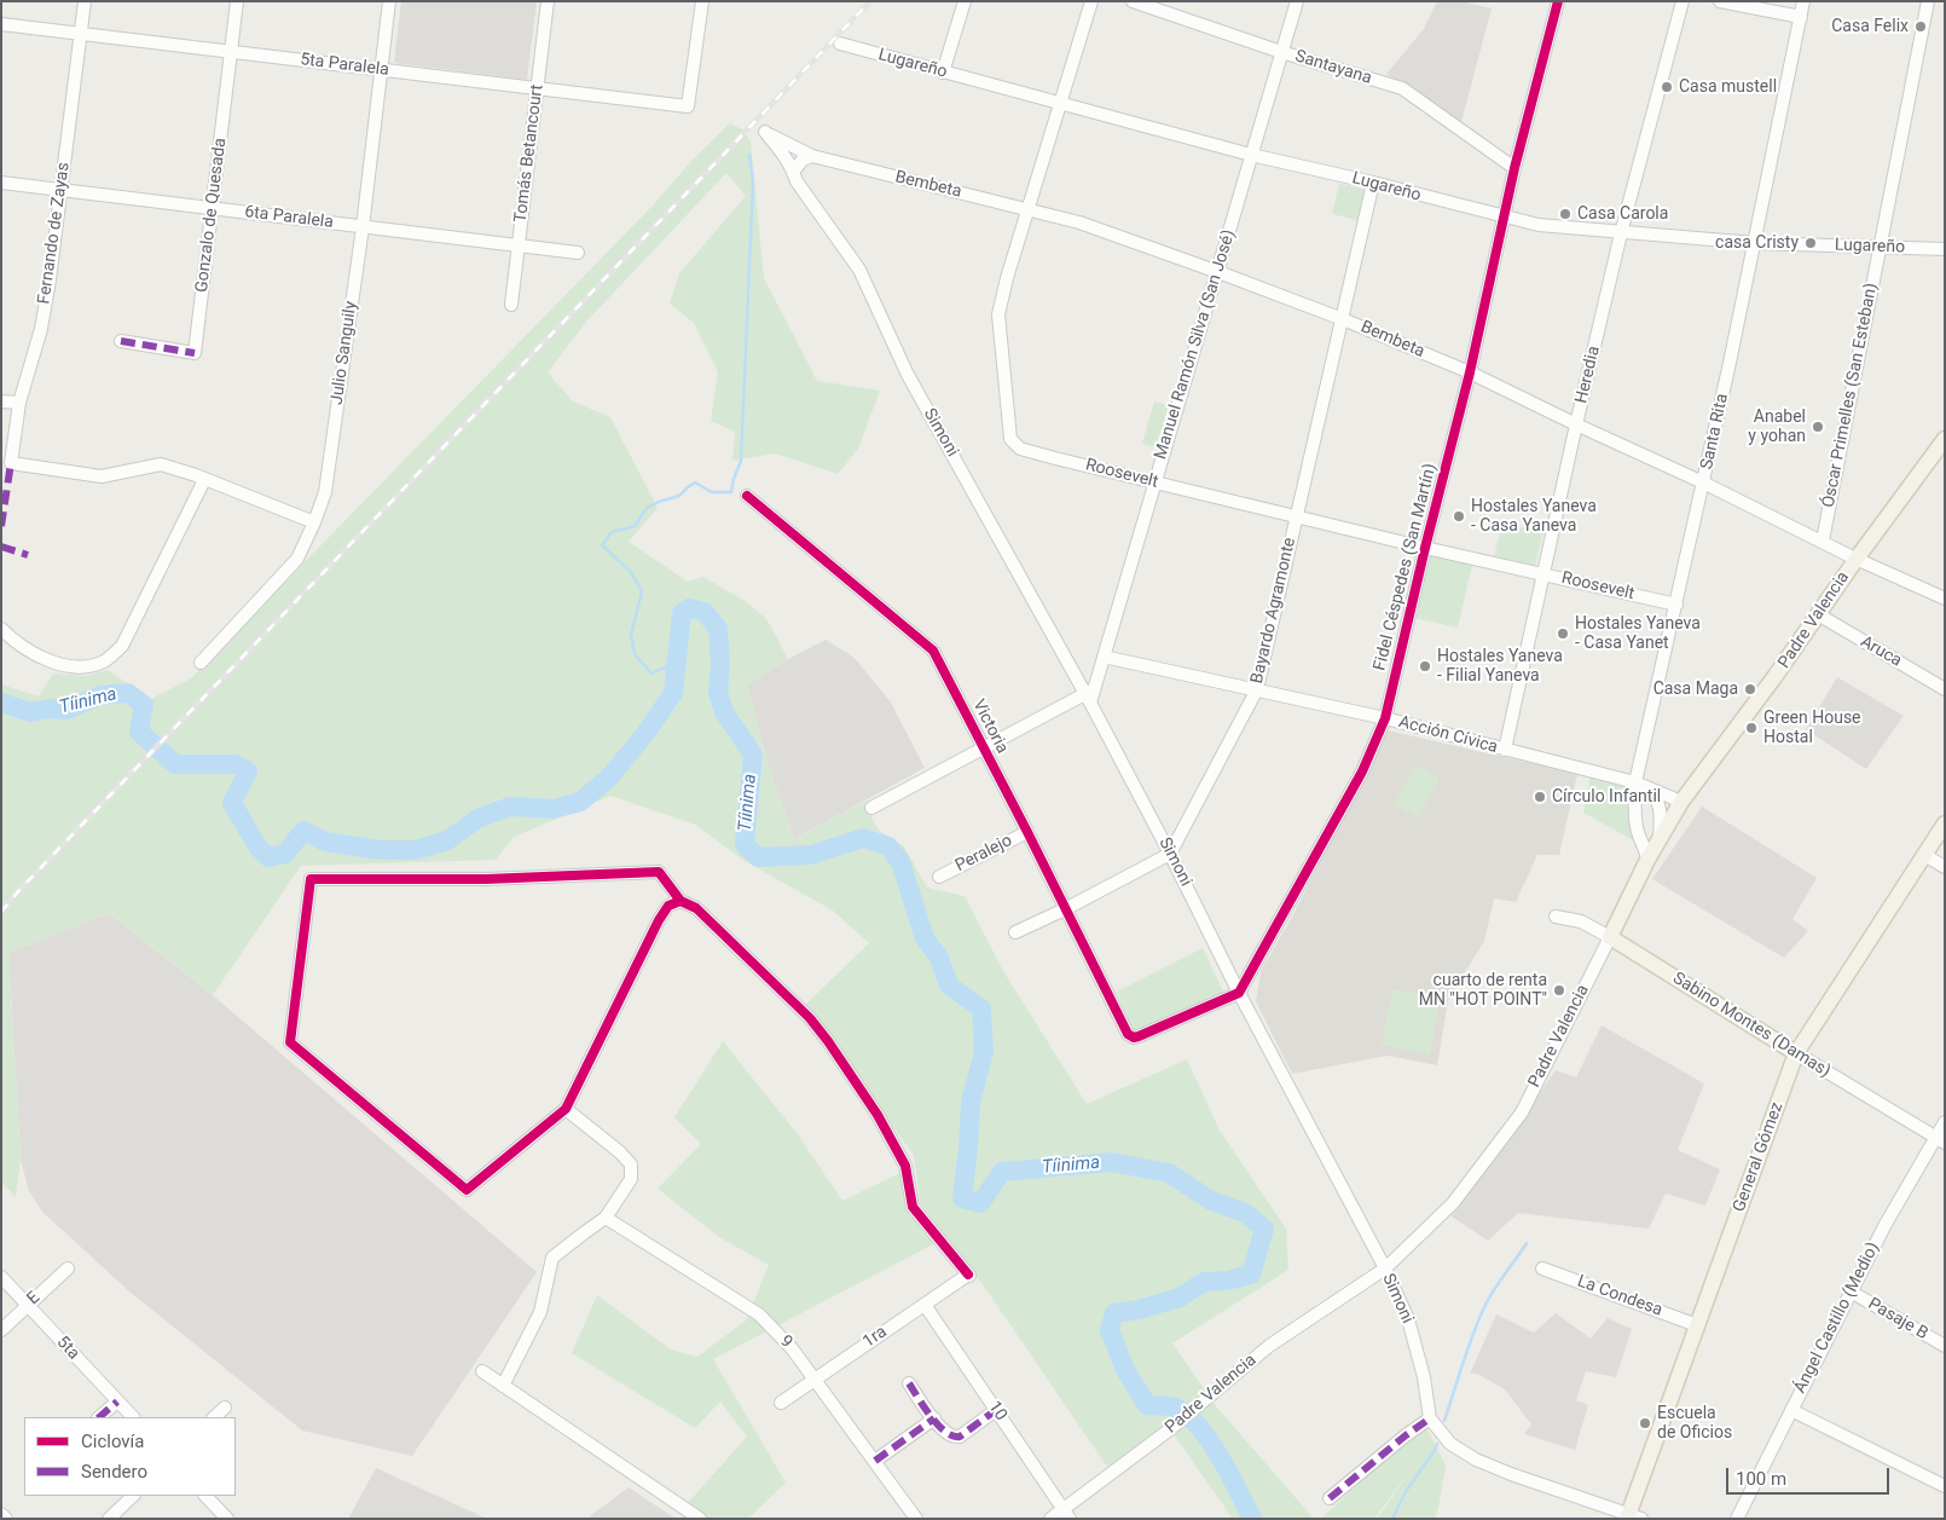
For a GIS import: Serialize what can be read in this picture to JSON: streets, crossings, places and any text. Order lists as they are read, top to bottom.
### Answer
{
  "streets": {
    "main road": ["Padre Valencia", "Sabino Montes (Damas)", "General Gómez"],
    "street": [
      "Lugareño",
      "5ta Paralela",
      "Santayana",
      "Tomás Betancourt",
      "Bembeta",
      "Gonzalo de Quesada",
      "6ta Paralela",
      "Fernando de Zayas",
      "Manuel Ramón Silva (San José)",
      "Julio Sanguily",
      "Heredia",
      "Óscar Primelles (San Esteban)",
      "Santa Rita",
      "Simoni",
      "Roosevelt",
      "Fidel Céspedes (San Martín)",
      "Bayardo Agramonte",
      "Aruca",
      "Victoria",
      "Acción Cívica",
      "Peralejo",
      "La Condesa",
      "E",
      "Ángel Castillo (Medio)",
      "Pasaje B",
      "1ra",
      "9",
      "5ta",
      "10"
    ]
  },
  "crossings": [
    ["Lugareño", "Manuel Ramón Silva (San José)"],
    ["Lugareño", "Heredia"],
    ["Lugareño", "Óscar Primelles (San Esteban)"],
    ["Lugareño", "Santa Rita"],
    ["Lugareño", "Roosevelt"],
    ["Lugareño", "Fidel Céspedes (San Martín)"],
    ["Lugareño", "Bayardo Agramonte"],
    ["5ta Paralela", "Tomás Betancourt"],
    ["5ta Paralela", "Gonzalo de Quesada"],
    ["5ta Paralela", "Fernando de Zayas"],
    ["5ta Paralela", "Julio Sanguily"],
    ["Santayana", "Manuel Ramón Silva (San José)"],
    ["Santayana", "Fidel Céspedes (San Martín)"],
    ["Tomás Betancourt", "6ta Paralela"],
    ["Bembeta", "Manuel Ramón Silva (San José)"],
    ["Bembeta", "Heredia"],
    ["Bembeta", "Óscar Primelles (San Esteban)"],
    ["Bembeta", "Santa Rita"],
    ["Bembeta", "Simoni"],
    ["Bembeta", "Roosevelt"],
    ["Bembeta", "Fidel Céspedes (San Martín)"],
    ["Bembeta", "Bayardo Agramonte"],
    ["Bembeta", "Padre Valencia"],
    ["Gonzalo de Quesada", "6ta Paralela"],
    ["6ta Paralela", "Fernando de Zayas"],
    ["6ta Paralela", "Julio Sanguily"],
    ["Manuel Ramón Silva (San José)", "Simoni"],
    ["Manuel Ramón Silva (San José)", "Roosevelt"],
    ["Manuel Ramón Silva (San José)", "Acción Cívica"],
    ["Heredia", "Roosevelt"],
    ["Heredia", "Acción Cívica"],
    ["Santa Rita", "Roosevelt"],
    ["Santa Rita", "Padre Valencia"],
    ["Santa Rita", "Acción Cívica"],
    ["Simoni", "Fidel Céspedes (San Martín)"],
    ["Simoni", "Bayardo Agramonte"],
    ["Simoni", "Padre Valencia"],
    ["Simoni", "Victoria"],
    ["Roosevelt", "Fidel Céspedes (San Martín)"],
    ["Roosevelt", "Bayardo Agramonte"],
    ["Fidel Céspedes (San Martín)", "Victoria"],
    ["Fidel Céspedes (San Martín)", "Acción Cívica"],
    ["Bayardo Agramonte", "Acción Cívica"],
    ["Padre Valencia", "Aruca"],
    ["Padre Valencia", "Acción Cívica"],
    ["Padre Valencia", "Sabino Montes (Damas)"],
    ["Padre Valencia", "10"],
    ["Victoria", "Peralejo"],
    ["Sabino Montes (Damas)", "General Gómez"],
    ["Sabino Montes (Damas)", "Ángel Castillo (Medio)"],
    ["General Gómez", "La Condesa"],
    ["E", "5ta"],
    ["Ángel Castillo (Medio)", "Pasaje B"],
    ["1ra", "9"],
    ["1ra", "10"]
  ],
  "water": ["Tíinima"],
  "places": [
    "Casa Felix",
    "Casa mustell",
    "Casa Carola",
    "casa Cristy",
    "Anabel y yohan",
    "Hostales Yaneva - Casa Yaneva",
    "Hostales Yaneva - Casa Yanet",
    "Hostales Yaneva - Filial Yaneva",
    "Casa Maga",
    "Green House Hostal",
    "Círculo Infantil",
    "cuarto de renta MN \"HOT POINT\"",
    "Escuela de Oficios"
  ],
  "legend": ["Ciclovía", "Sendero"],
  "scale_bar": "100 m"
}
